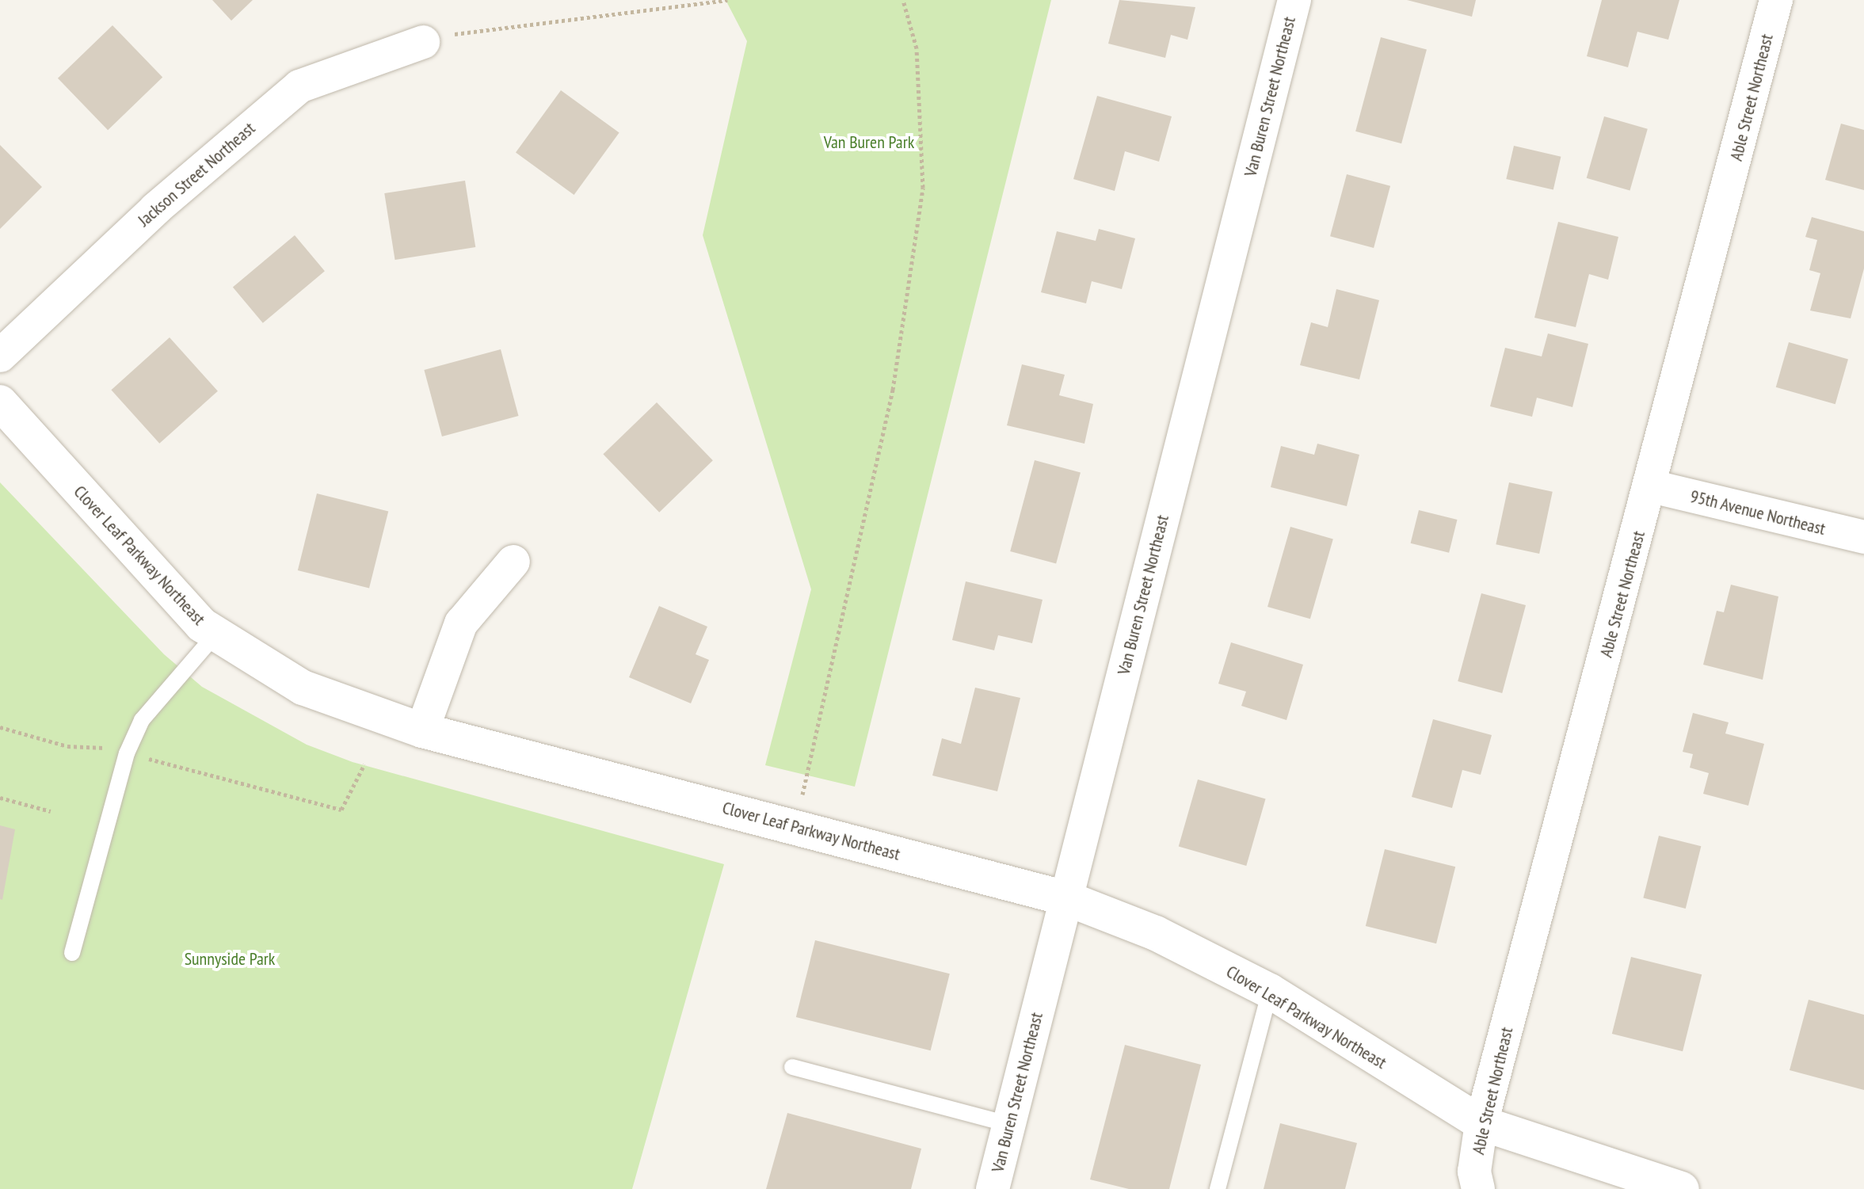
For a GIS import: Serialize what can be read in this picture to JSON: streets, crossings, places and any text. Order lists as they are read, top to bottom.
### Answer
{
  "streets": {
    "street": [
      "Van Buren Street Northeast",
      "Able Street Northeast",
      "Jackson Street Northeast",
      "95th Avenue Northeast",
      "Clover Leaf Parkway Northeast"
    ]
  },
  "crossings": [
    ["Van Buren Street Northeast", "Clover Leaf Parkway Northeast"],
    ["Able Street Northeast", "95th Avenue Northeast"],
    ["Able Street Northeast", "Clover Leaf Parkway Northeast"]
  ],
  "parks": ["Van Buren Park", "Sunnyside Park"]
}
